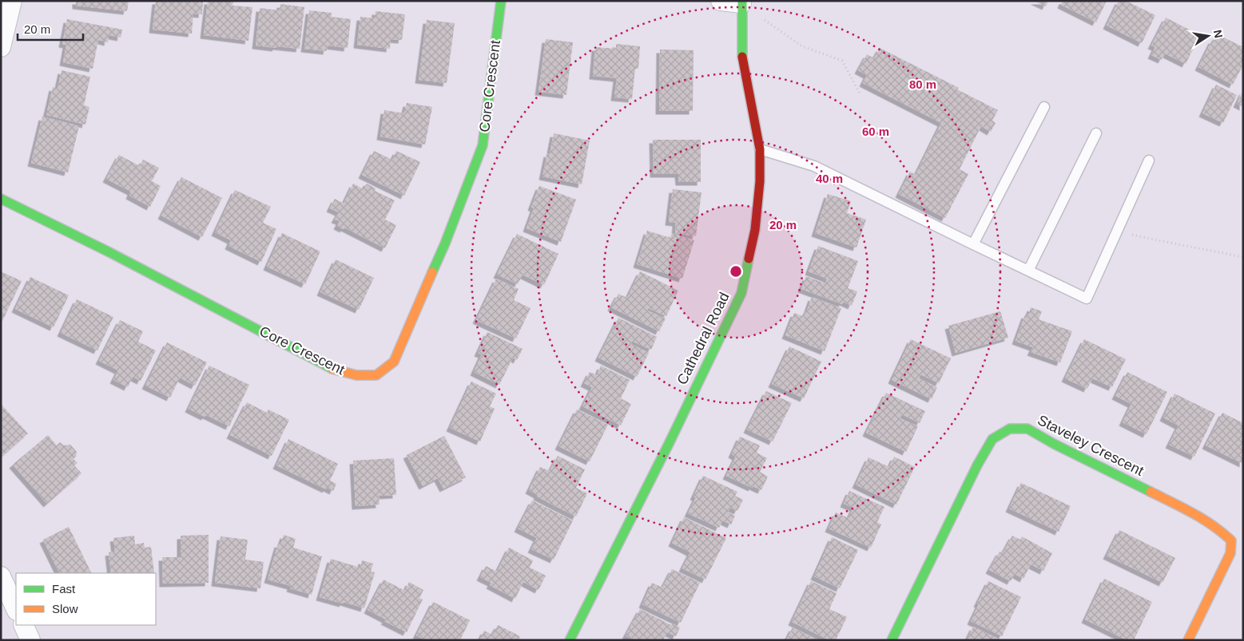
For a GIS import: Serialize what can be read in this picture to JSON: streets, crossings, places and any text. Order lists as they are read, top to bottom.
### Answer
{
  "streets": {
    "street": ["Core Crescent", "Cathedral Road", "Staveley Crescent"]
  },
  "legend": ["Fast", "Slow"],
  "scale_bar": "20 m",
  "north": "right",
  "rings": [
    "80 m",
    "60 m",
    "40 m",
    "20 m"
  ]
}
